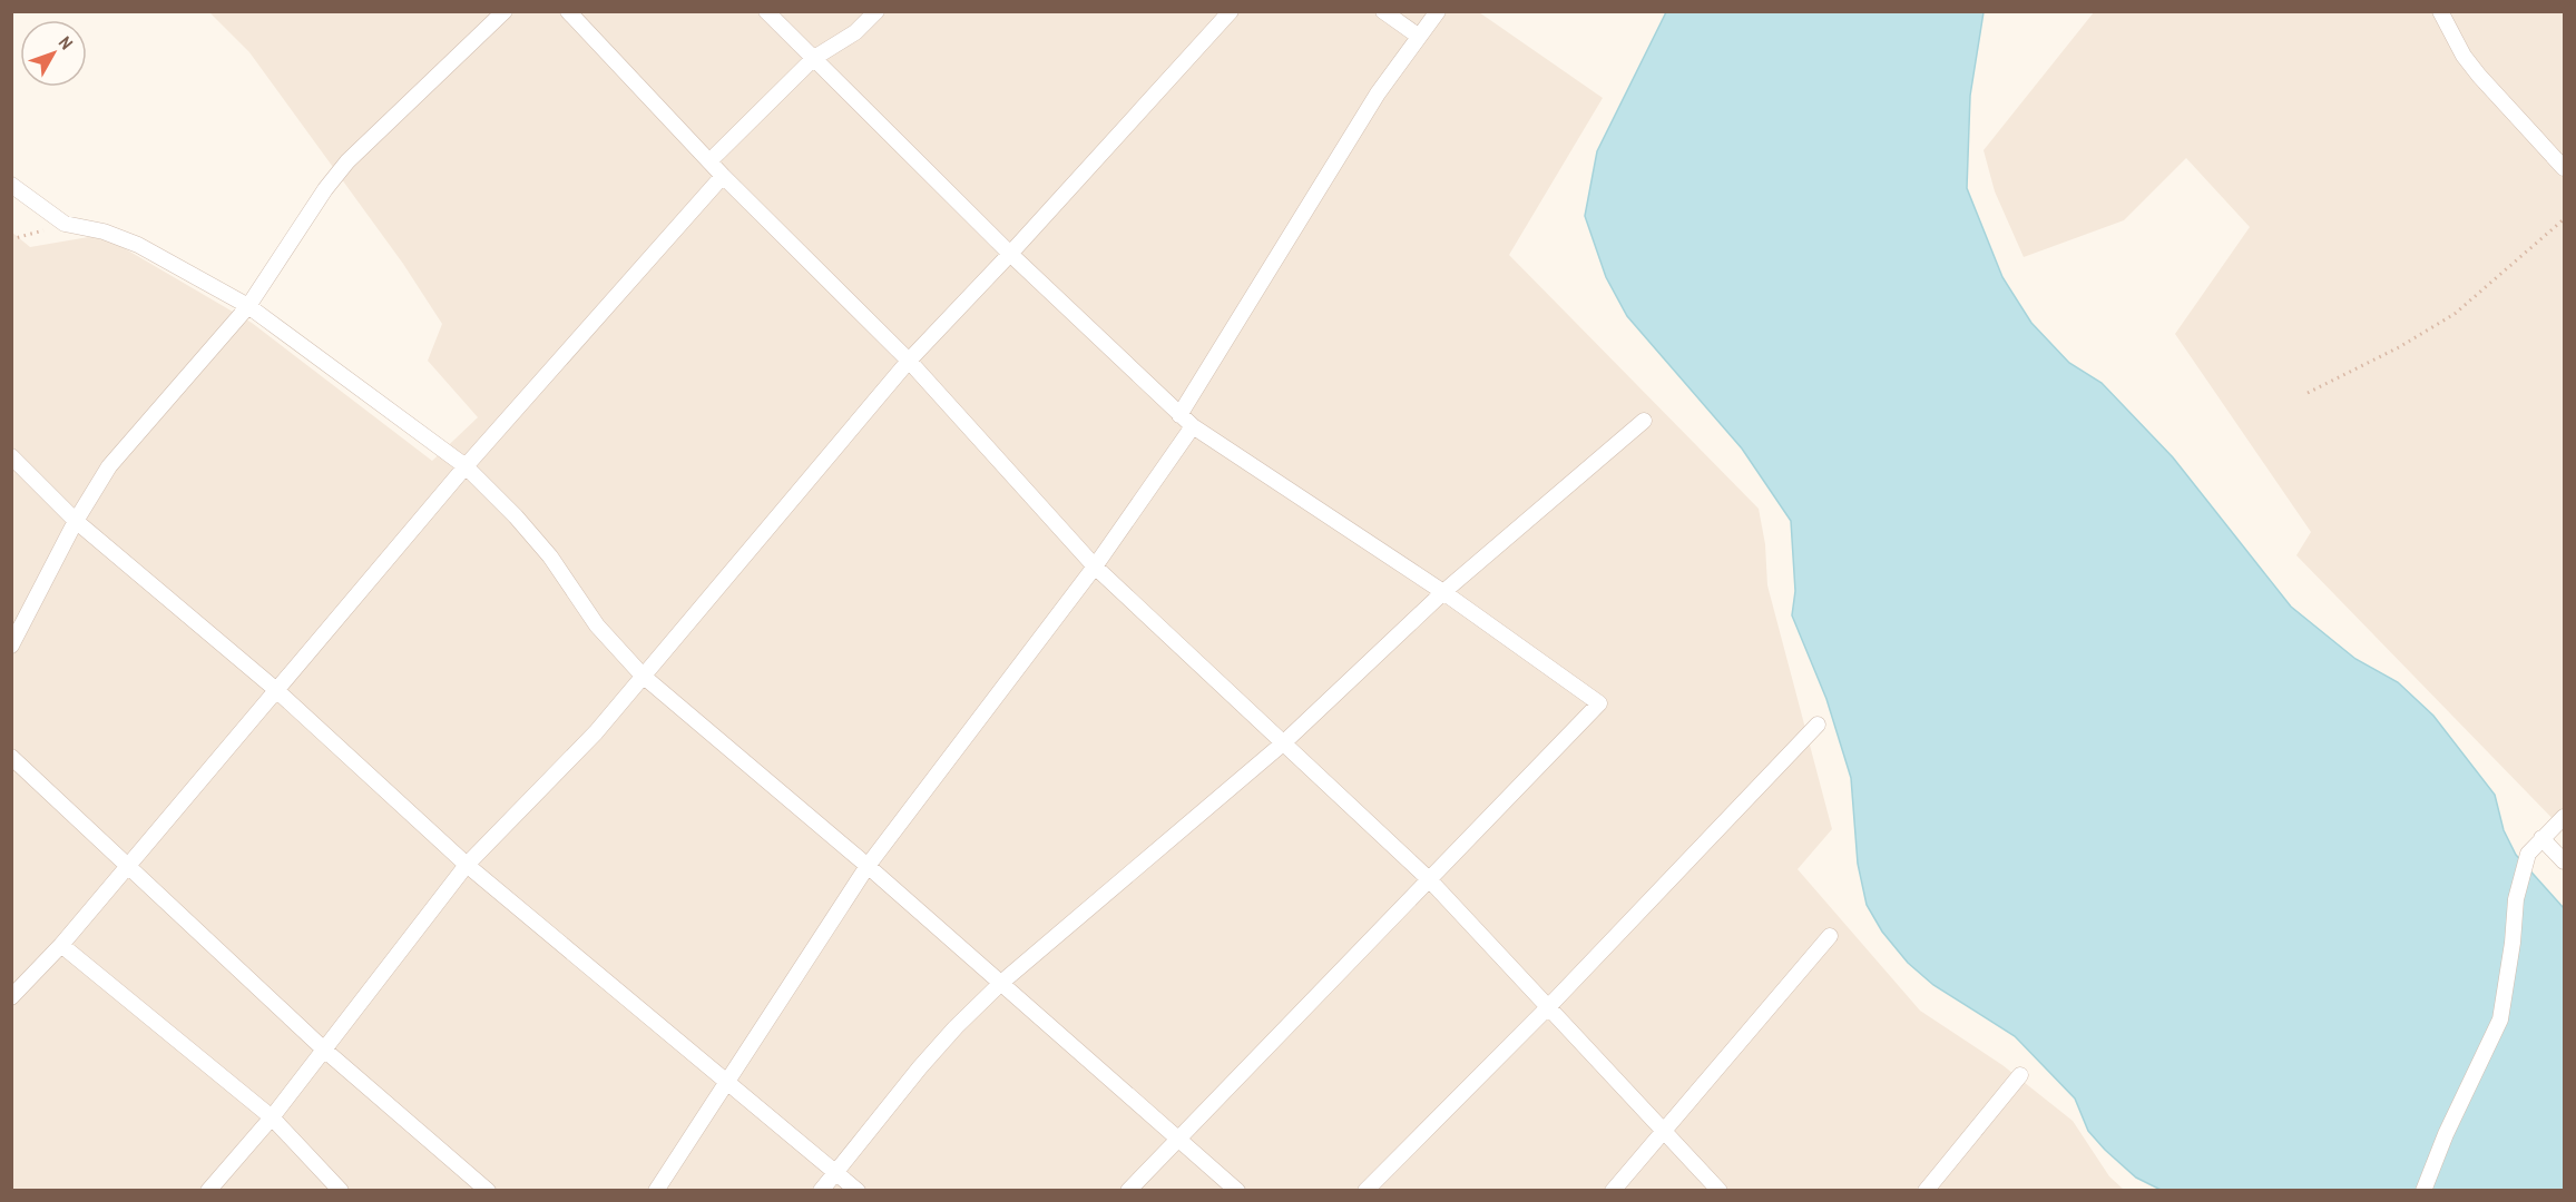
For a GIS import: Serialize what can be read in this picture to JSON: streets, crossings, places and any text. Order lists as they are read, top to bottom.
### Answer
{
  "north": "top right"
}
